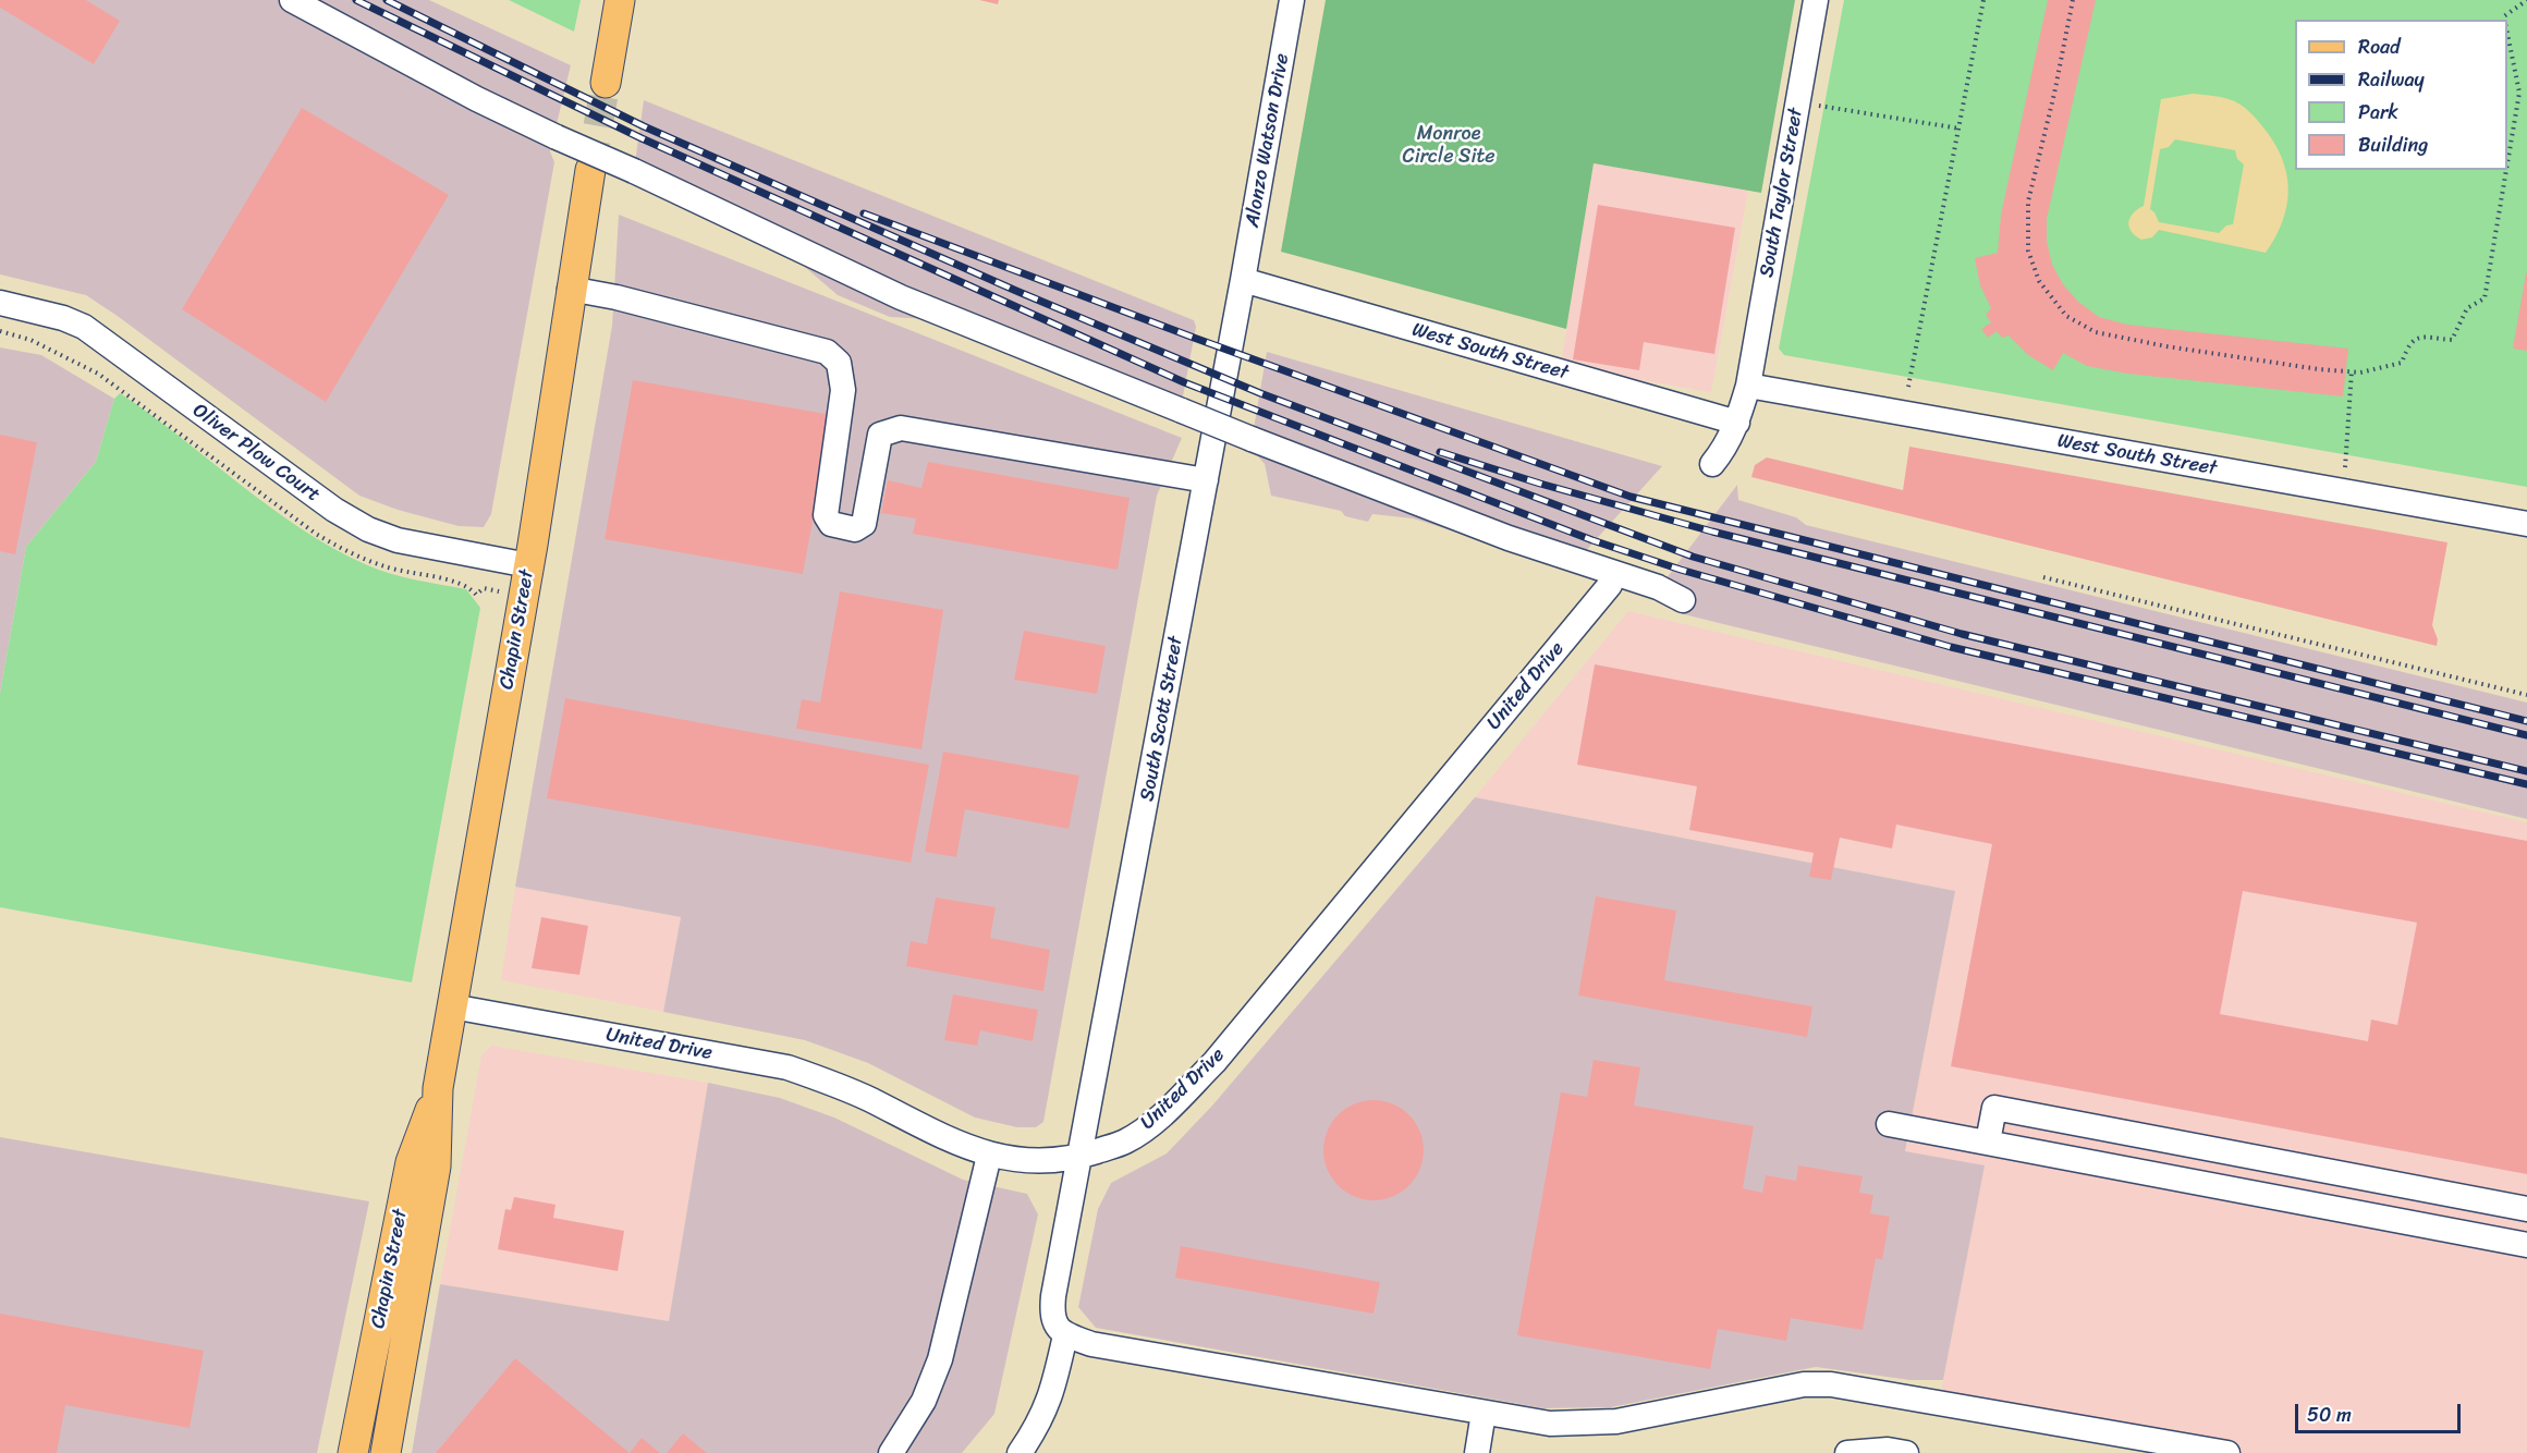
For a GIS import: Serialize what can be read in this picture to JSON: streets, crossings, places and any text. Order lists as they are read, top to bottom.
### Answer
{
  "streets": {
    "main road": ["Chapin Street"],
    "street": [
      "Alonzo Watson Drive",
      "South Taylor Street",
      "West South Street",
      "Oliver Plow Court",
      "United Drive",
      "South Scott Street"
    ]
  },
  "crossings": [
    ["Alonzo Watson Drive", "West South Street"],
    ["Alonzo Watson Drive", "South Scott Street"],
    ["South Taylor Street", "West South Street"],
    ["West South Street", "South Scott Street"],
    ["Oliver Plow Court", "Chapin Street"],
    ["Chapin Street", "United Drive"],
    ["United Drive", "South Scott Street"]
  ],
  "parks": ["Monroe Circle Site"],
  "legend": [
    "Road",
    "Railway",
    "Park",
    "Building"
  ],
  "scale_bar": "50 m"
}
